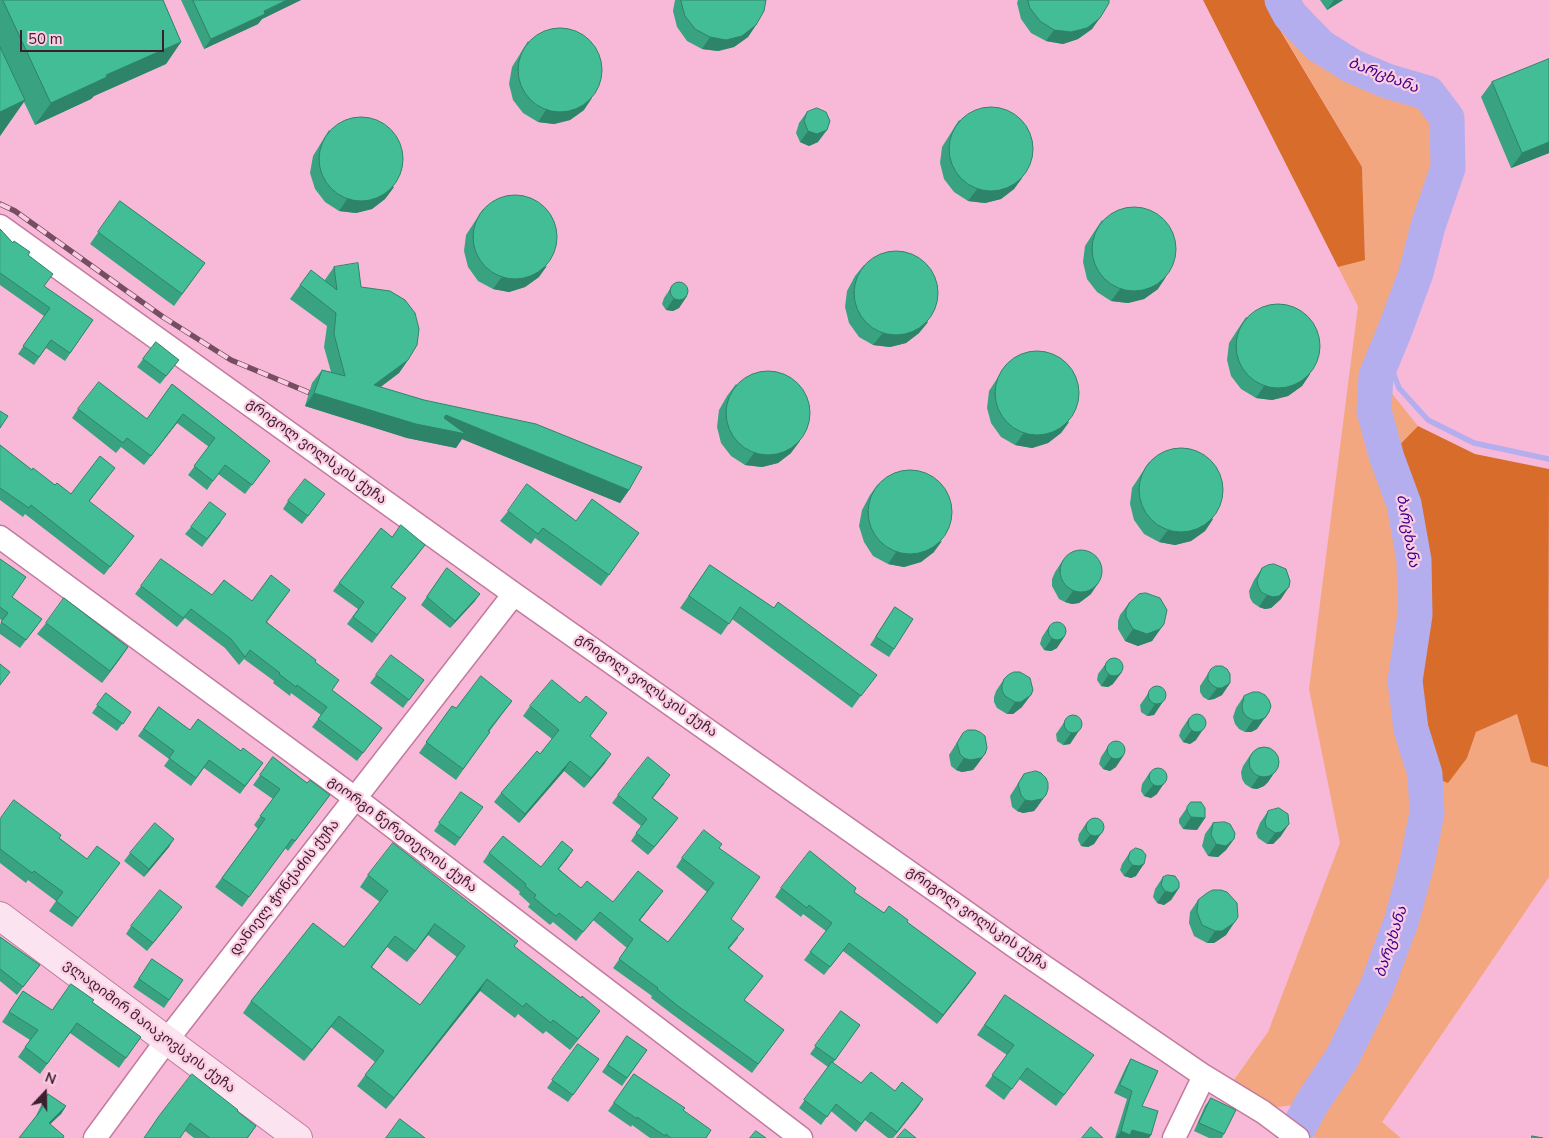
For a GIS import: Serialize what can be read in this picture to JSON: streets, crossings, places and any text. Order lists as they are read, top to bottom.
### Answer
{
  "streets": {
    "main road": ["ვლადიმირ მაიაკოვსკის ქუჩა"],
    "street": ["გრიგოლ ვოლსკის ქუჩა", "გიორგი წერეთელის ქუჩა", "დანიელ ჭონქაძის ქუჩა"]
  },
  "crossings": [
    ["გრიგოლ ვოლსკის ქუჩა", "დანიელ ჭონქაძის ქუჩა"],
    ["გიორგი წერეთელის ქუჩა", "დანიელ ჭონქაძის ქუჩა"],
    ["დანიელ ჭონქაძის ქუჩა", "ვლადიმირ მაიაკოვსკის ქუჩა"]
  ],
  "water": ["ბარცხანა"],
  "scale_bar": "50 m",
  "north": "top"
}
